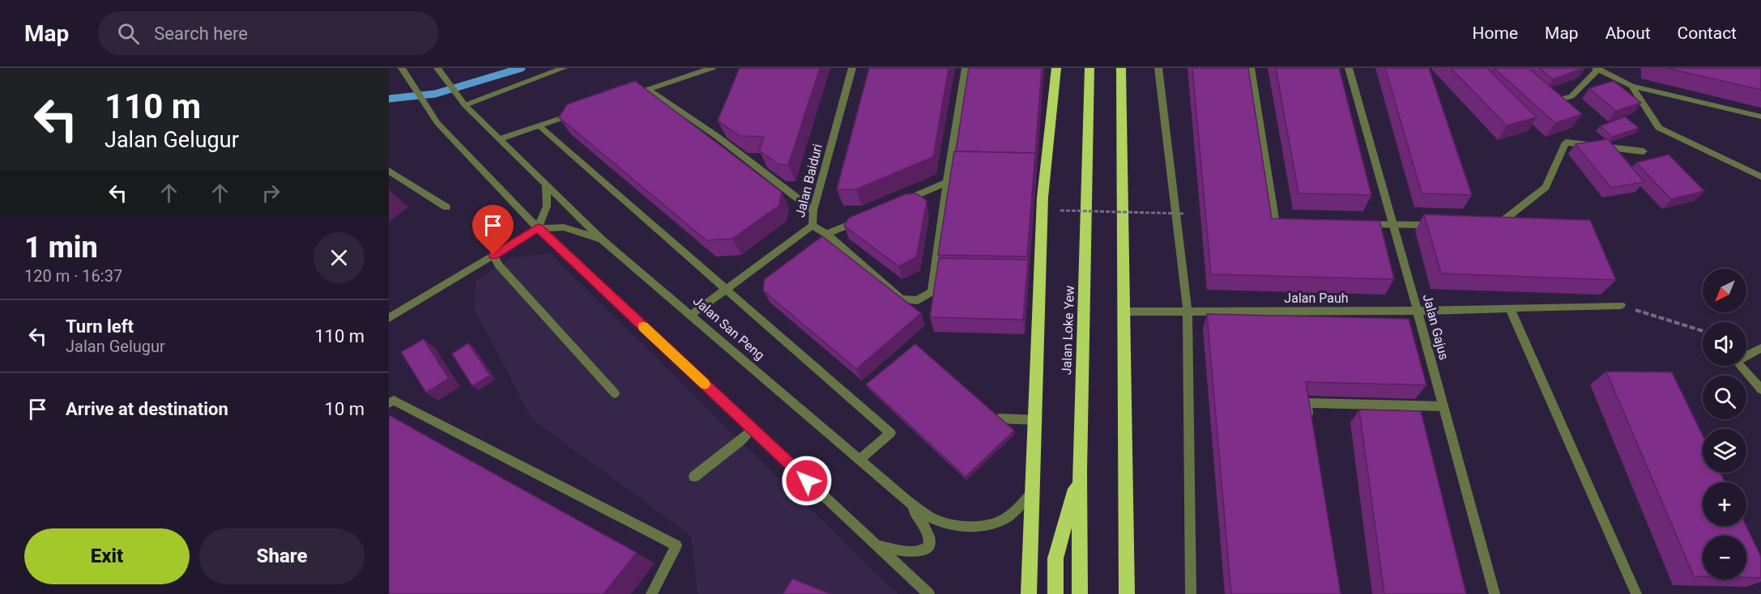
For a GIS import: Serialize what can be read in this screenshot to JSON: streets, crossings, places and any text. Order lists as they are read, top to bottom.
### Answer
{
  "streets": {
    "highway": ["Jalan Loke Yew"],
    "street": [
      "Jalan Baiduri",
      "Jalan Pauh",
      "Jalan Gajus",
      "Jalan San Peng"
    ]
  },
  "crossings": [
    ["Jalan Baiduri", "Jalan San Peng"],
    ["Jalan Pauh", "Jalan Gajus"]
  ],
  "north": "bottom left",
  "page": {
    "header": "Map",
    "search": "Search here",
    "nav": [
      "Home",
      "Map",
      "About",
      "Contact"
    ],
    "turn": ["110 m", "Jalan Gelugur"],
    "heading": ["1 min", "120 m · 16:37"],
    "map_buttons": ["+", "−"],
    "list": [
      {
        "name": "Turn left",
        "note": "Jalan Gelugur",
        "value": "110 m"
      },
      {
        "name": "Arrive at destination",
        "value": "10 m"
      }
    ],
    "buttons": ["Exit", "Share"]
  }
}
